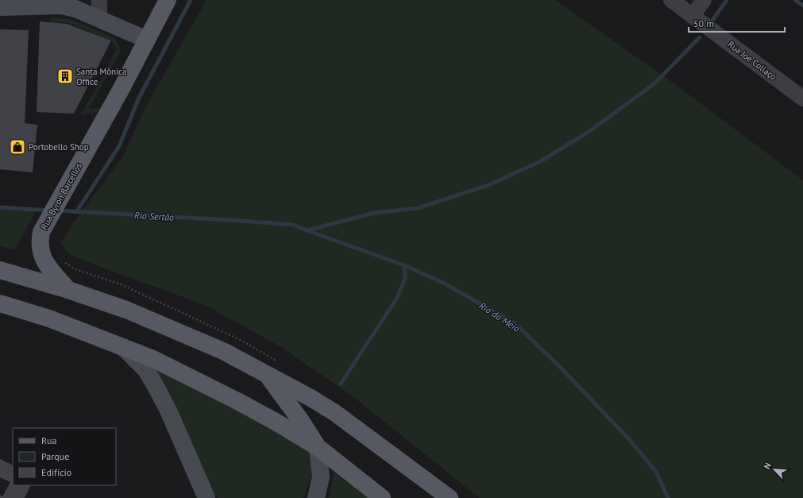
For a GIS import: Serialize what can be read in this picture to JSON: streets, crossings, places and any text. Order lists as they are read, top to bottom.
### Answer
{
  "streets": {
    "main road": ["Rua Byron Barcellos"],
    "street": ["Rua Joe Collaço"]
  },
  "water": ["Rio Sertão", "Rio do Meio"],
  "places": {
    "building": ["Santa Mônica Office"],
    "shop": ["Portobello Shop"]
  },
  "legend": ["Rua", "Parque", "Edifício"],
  "scale_bar": "50 m",
  "north": "top left"
}
